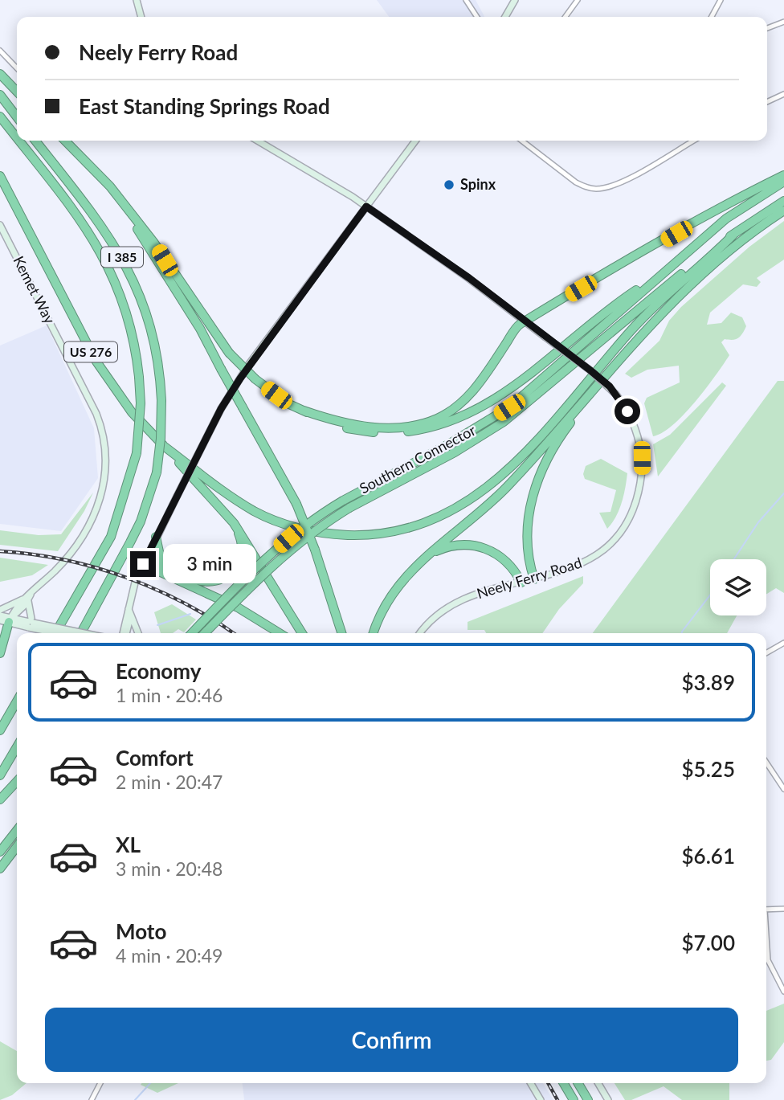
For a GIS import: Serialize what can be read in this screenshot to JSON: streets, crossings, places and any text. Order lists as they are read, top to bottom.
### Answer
{
  "streets": {
    "highway": ["I 385", "US 276", "Southern Connector"],
    "street": ["Kemet Way", "Neely Ferry Road"]
  },
  "places": ["Spinx"],
  "page": {
    "banner": ["Neely Ferry Road", "East Standing Springs Road"],
    "bubble": "3 min",
    "list": [
      {
        "name": "Economy",
        "note": "1 min · 20:46",
        "value": "$3.89"
      },
      {
        "name": "Comfort",
        "note": "2 min · 20:47",
        "value": "$5.25"
      },
      {
        "name": "XL",
        "note": "3 min · 20:48",
        "value": "$6.61"
      },
      {
        "name": "Moto",
        "note": "4 min · 20:49",
        "value": "$7.00"
      }
    ],
    "buttons": "Confirm"
  }
}
